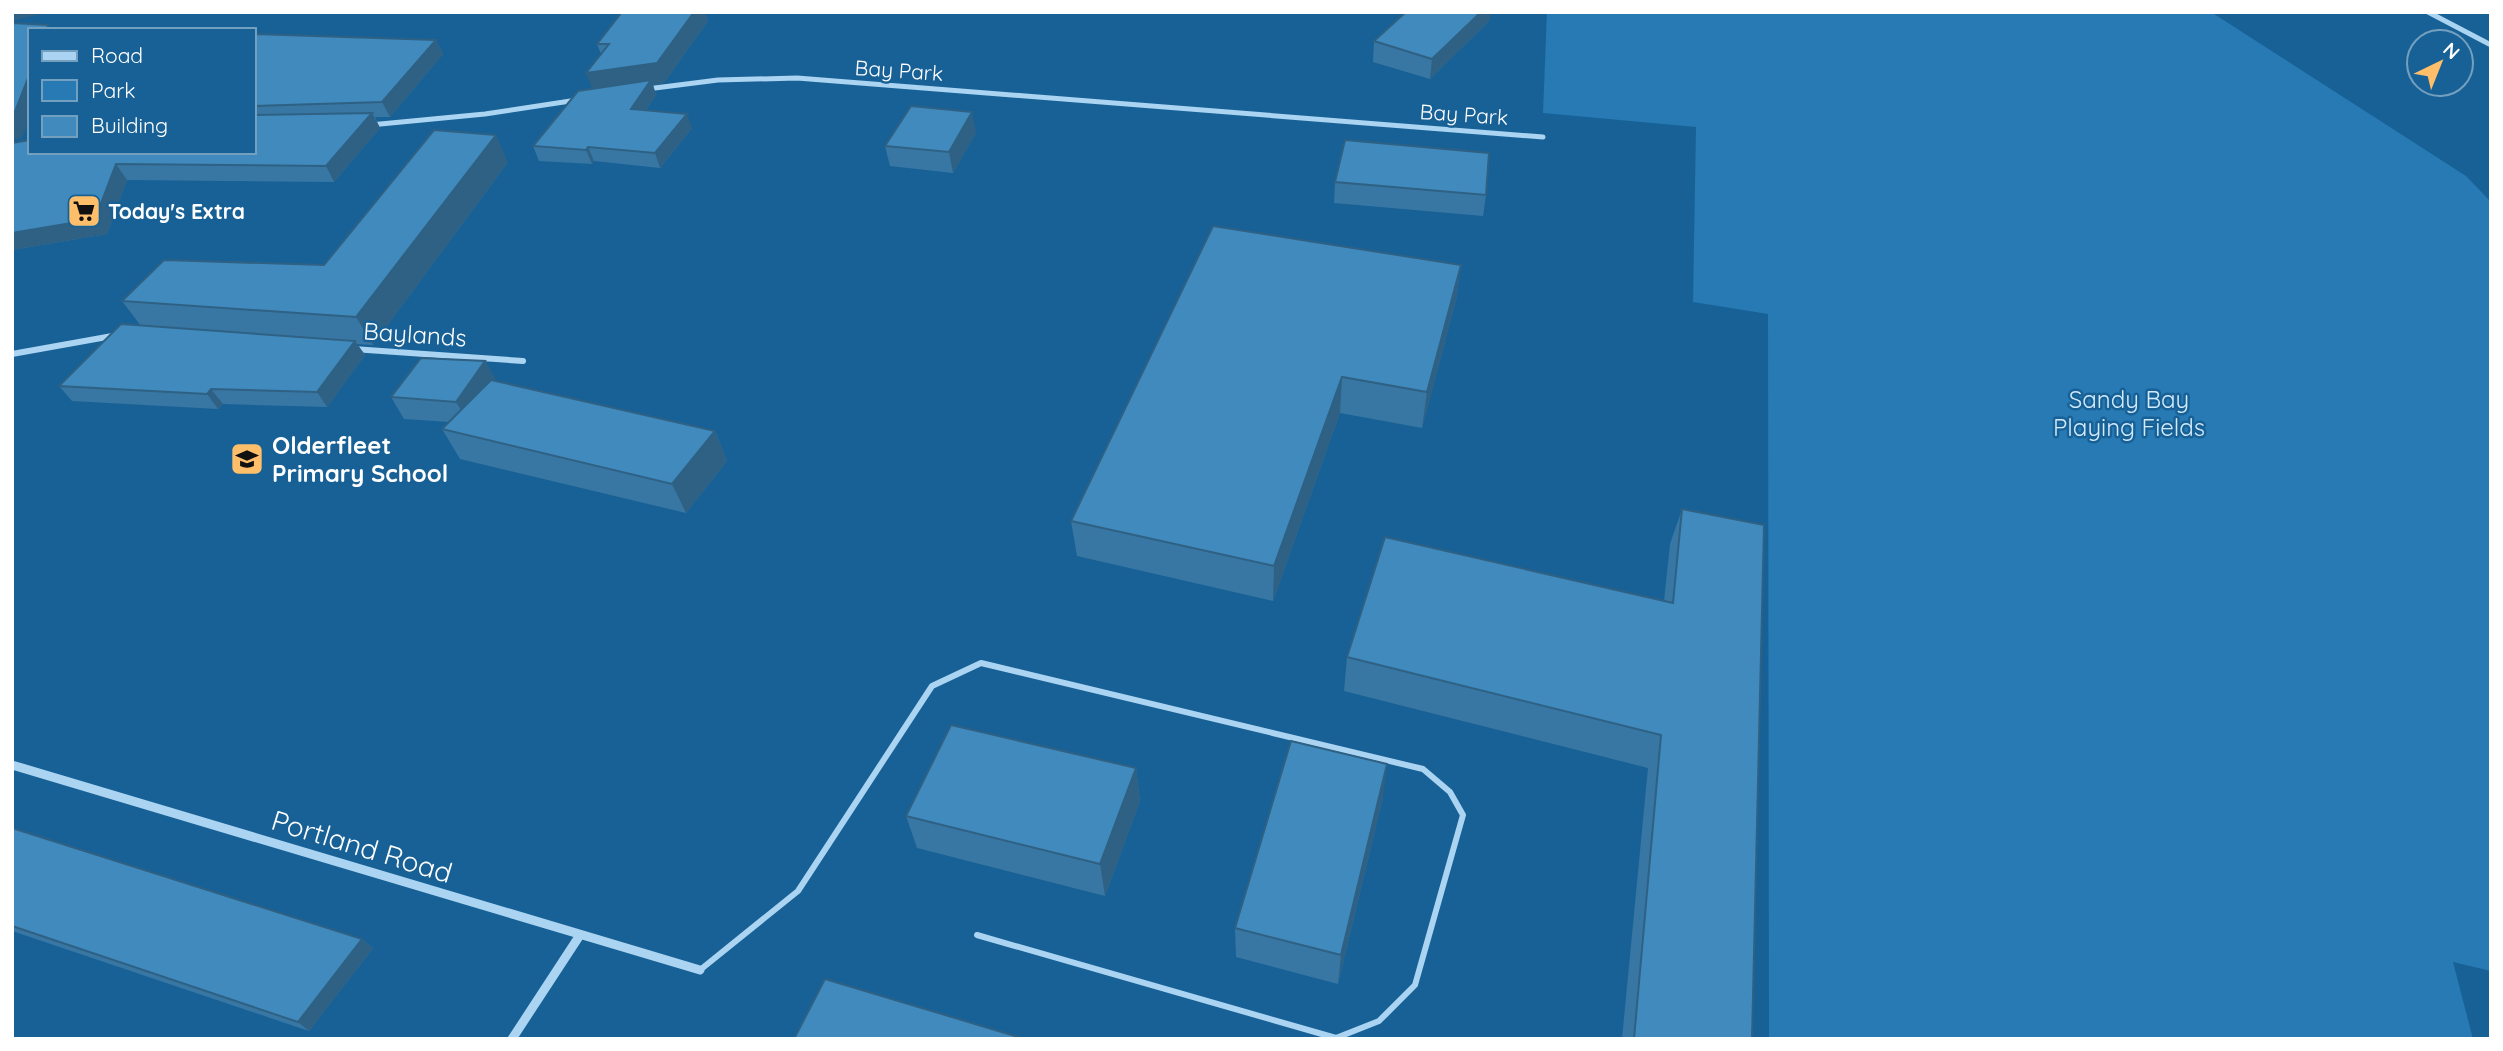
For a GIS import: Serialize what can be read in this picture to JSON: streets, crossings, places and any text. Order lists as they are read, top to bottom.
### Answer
{
  "streets": {
    "street": ["Bay Park", "Baylands", "Portland Road"]
  },
  "parks": ["Sandy Bay Playing Fields"],
  "places": {
    "supermarket": ["Today's Extra"],
    "school or university": ["Olderfleet Primary School"]
  },
  "legend": ["Road", "Park", "Building"],
  "north": "top right"
}
